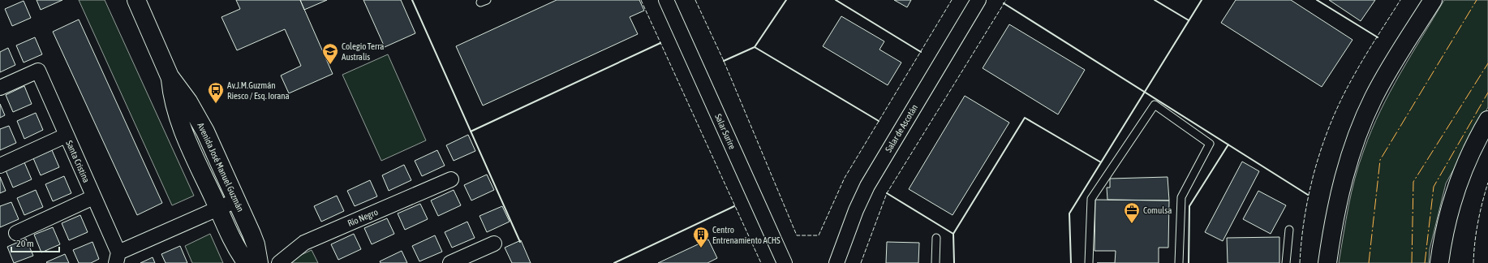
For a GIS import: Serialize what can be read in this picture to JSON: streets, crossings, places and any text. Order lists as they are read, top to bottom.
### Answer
{
  "streets": {
    "street": [
      "Salar de Ascotán",
      "Salar Surire",
      "Santa Cristina",
      "Avenida José Manuel Guzmán",
      "Río Negro"
    ]
  },
  "crossings": [
    ["Santa Cristina", "Avenida José Manuel Guzmán"]
  ],
  "places": {
    "school or university": ["Colegio Terra Australis"],
    "bus stop": ["Av.J.M.Guzmán Riesco / Esq. Iorana"],
    "office": ["Comulsa"],
    "building": ["Centro Entrenamiento ACHS"]
  },
  "scale_bar": "20 m"
}
